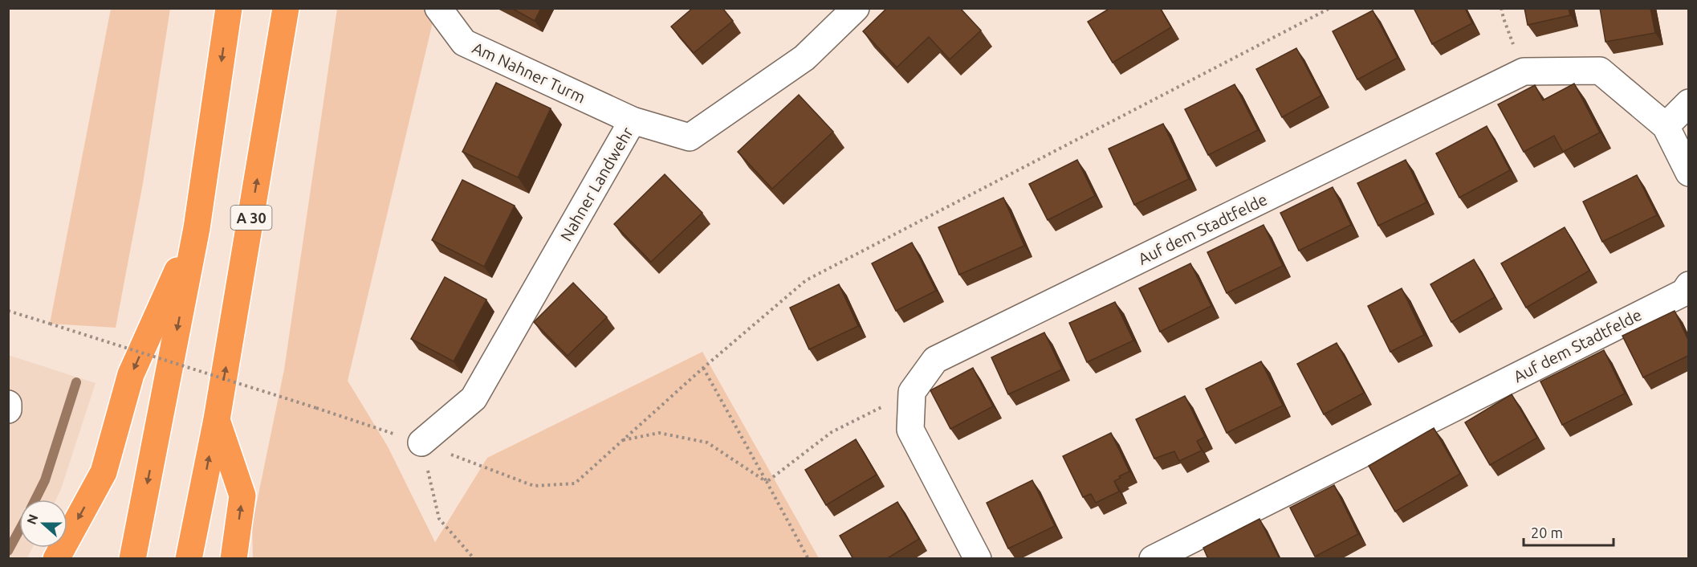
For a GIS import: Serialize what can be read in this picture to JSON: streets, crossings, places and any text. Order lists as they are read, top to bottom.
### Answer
{
  "streets": {
    "highway": ["A 30"],
    "street": ["Am Nahner Turm", "Nahner Landwehr", "Auf dem Stadtfelde"]
  },
  "crossings": [
    ["Am Nahner Turm", "Nahner Landwehr"]
  ],
  "scale_bar": "20 m",
  "north": "left"
}
